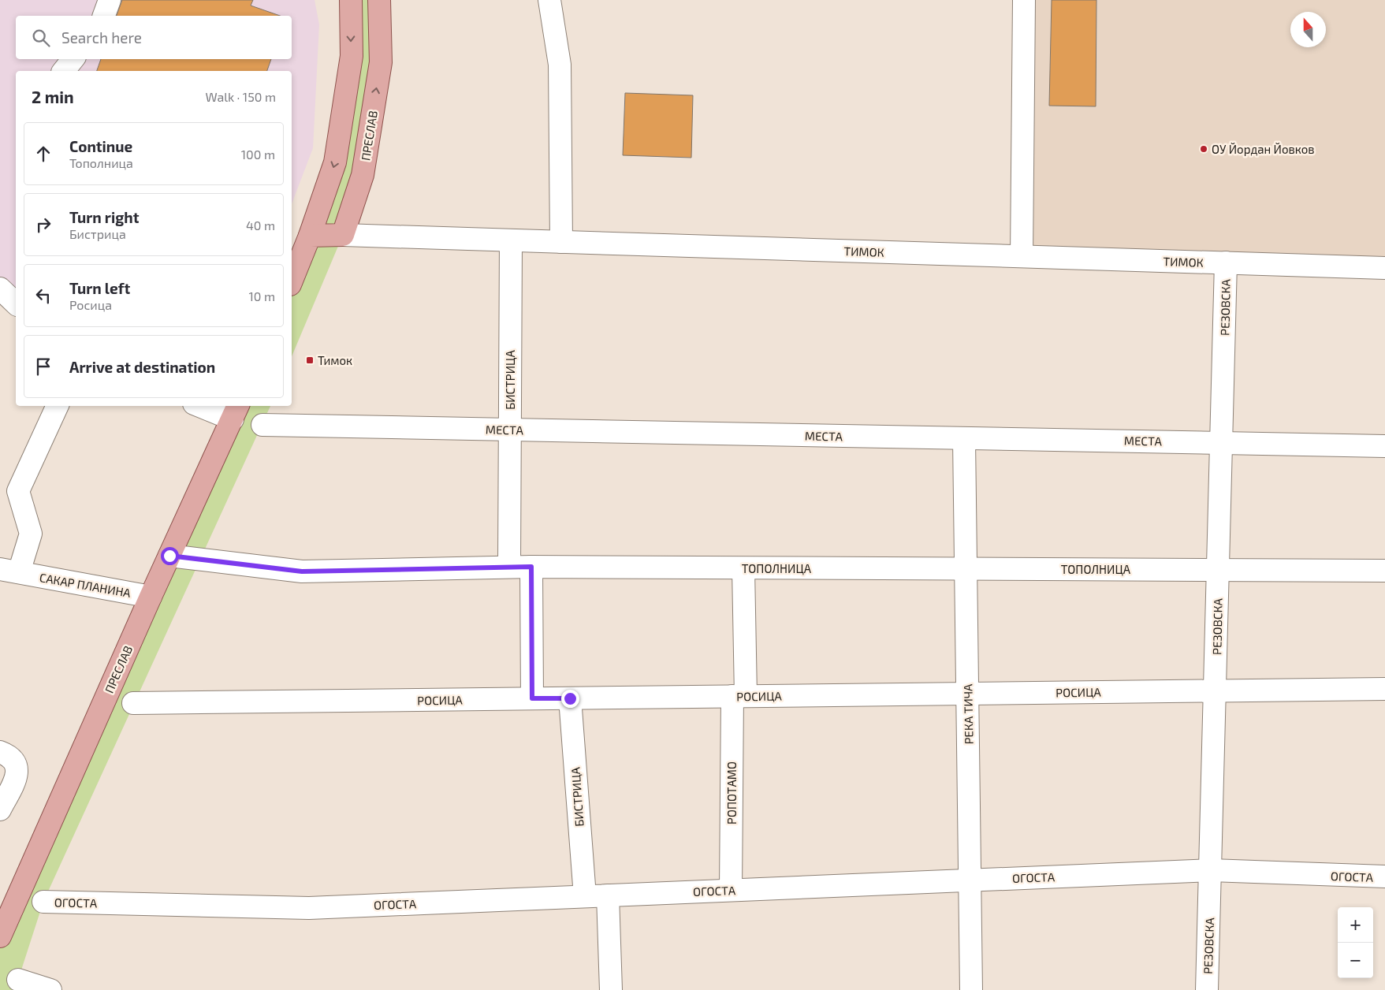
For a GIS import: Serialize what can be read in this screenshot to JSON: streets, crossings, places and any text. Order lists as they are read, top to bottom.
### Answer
{
  "streets": {
    "main road": ["ПРЕСЛАВ"],
    "street": [
      "ТИМОК",
      "РЕЗОВСКА",
      "БИСТРИЦА",
      "МЕСТА",
      "ТОПОЛНИЦА",
      "САКАР ПЛАНИНА",
      "РОСИЦА",
      "РЕКА ТИЧА",
      "РОПОТАМО",
      "ОГОСТА"
    ]
  },
  "crossings": [
    ["ПРЕСЛАВ", "ТИМОК"],
    ["ПРЕСЛАВ", "ТОПОЛНИЦА"],
    ["ПРЕСЛАВ", "САКАР ПЛАНИНА"],
    ["ТИМОК", "РЕЗОВСКА"],
    ["ТИМОК", "БИСТРИЦА"],
    ["РЕЗОВСКА", "МЕСТА"],
    ["РЕЗОВСКА", "ТОПОЛНИЦА"],
    ["РЕЗОВСКА", "РОСИЦА"],
    ["РЕЗОВСКА", "ОГОСТА"],
    ["БИСТРИЦА", "МЕСТА"],
    ["БИСТРИЦА", "ТОПОЛНИЦА"],
    ["БИСТРИЦА", "РОСИЦА"],
    ["БИСТРИЦА", "ОГОСТА"],
    ["МЕСТА", "РЕКА ТИЧА"],
    ["ТОПОЛНИЦА", "РЕКА ТИЧА"],
    ["ТОПОЛНИЦА", "РОПОТАМО"],
    ["РОСИЦА", "РЕКА ТИЧА"],
    ["РОСИЦА", "РОПОТАМО"],
    ["РЕКА ТИЧА", "ОГОСТА"],
    ["РОПОТАМО", "ОГОСТА"]
  ],
  "places": {
    "other": ["ОУ Йордан Йовков"],
    "transit": ["Тимок"]
  },
  "north": "top",
  "page": {
    "search": "Search here",
    "heading": ["2 min", "Walk · 150 m"],
    "list": [
      ["Continue", "Тополница", "100 m"],
      ["Turn right", "Бистрица", "40 m"],
      ["Turn left", "Росица", "10 m"],
      "Arrive at destination"
    ],
    "map_buttons": ["+", "−"]
  }
}
